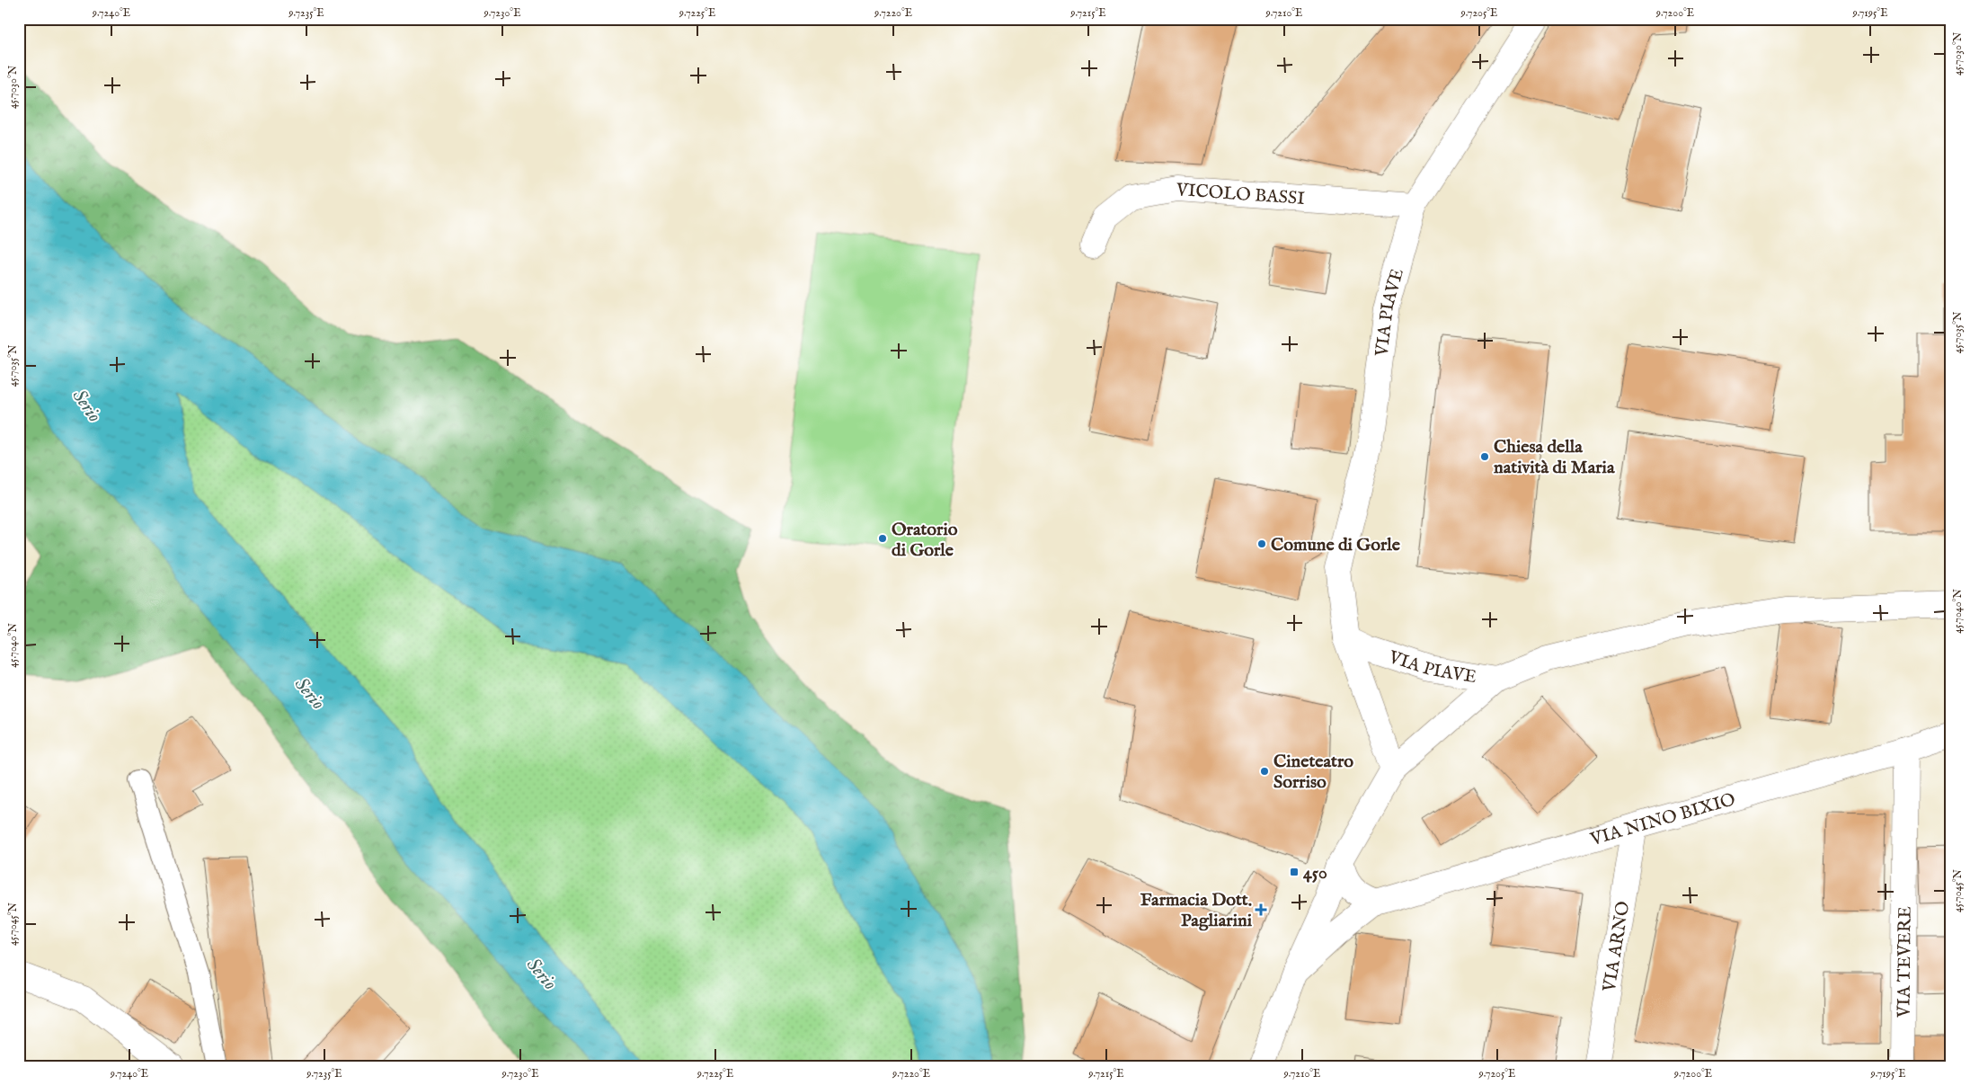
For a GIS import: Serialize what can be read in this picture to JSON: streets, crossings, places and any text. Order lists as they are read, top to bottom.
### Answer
{
  "streets": {
    "street": [
      "VICOLO BASSI",
      "VIA PIAVE",
      "VIA NINO BIXIO",
      "VIA ARNO",
      "VIA TEVERE"
    ]
  },
  "crossings": [
    ["VICOLO BASSI", "VIA PIAVE"],
    ["VIA NINO BIXIO", "VIA ARNO"],
    ["VIA NINO BIXIO", "VIA TEVERE"]
  ],
  "water": ["Serio"],
  "places": {
    "other": [
      "Chiesa della natività di Maria",
      "Oratorio di Gorle",
      "Comune di Gorle",
      "Cineteatro Sorriso"
    ],
    "transit": ["450"],
    "health": ["Farmacia Dott. Pagliarini"]
  },
  "coordinates": [
    "9.7240°E",
    "9.7235°E",
    "9.7230°E",
    "9.7225°E",
    "9.7220°E",
    "9.7215°E",
    "9.7210°E",
    "9.7205°E",
    "9.7200°E",
    "9.7195°E",
    "45.7030°N",
    "45.7035°N",
    "45.7040°N",
    "45.7045°N"
  ]
}
